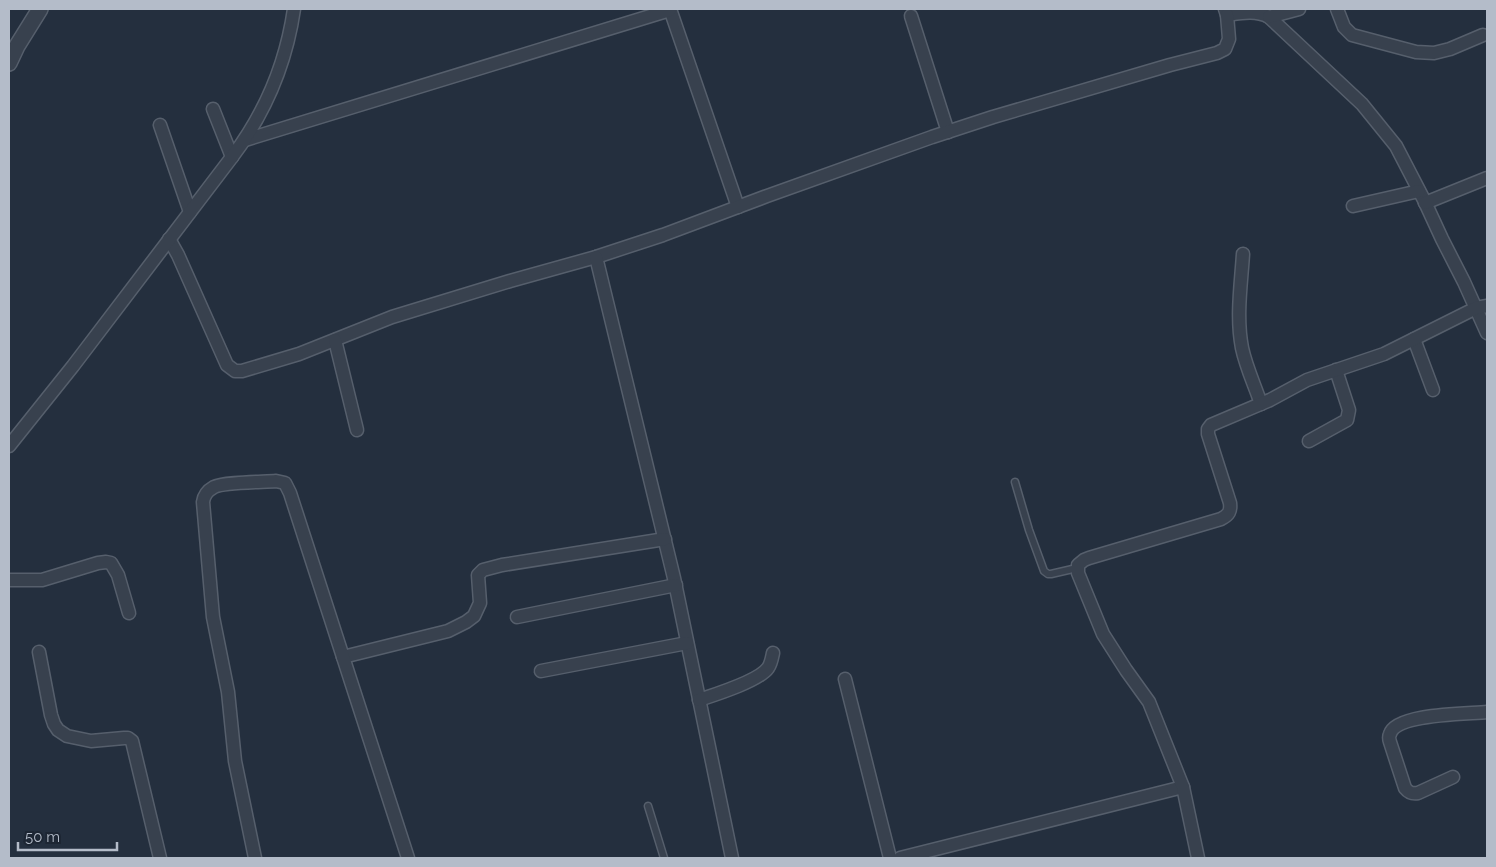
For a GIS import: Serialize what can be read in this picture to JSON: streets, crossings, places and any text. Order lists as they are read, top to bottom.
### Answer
{
  "scale_bar": "50 m"
}
